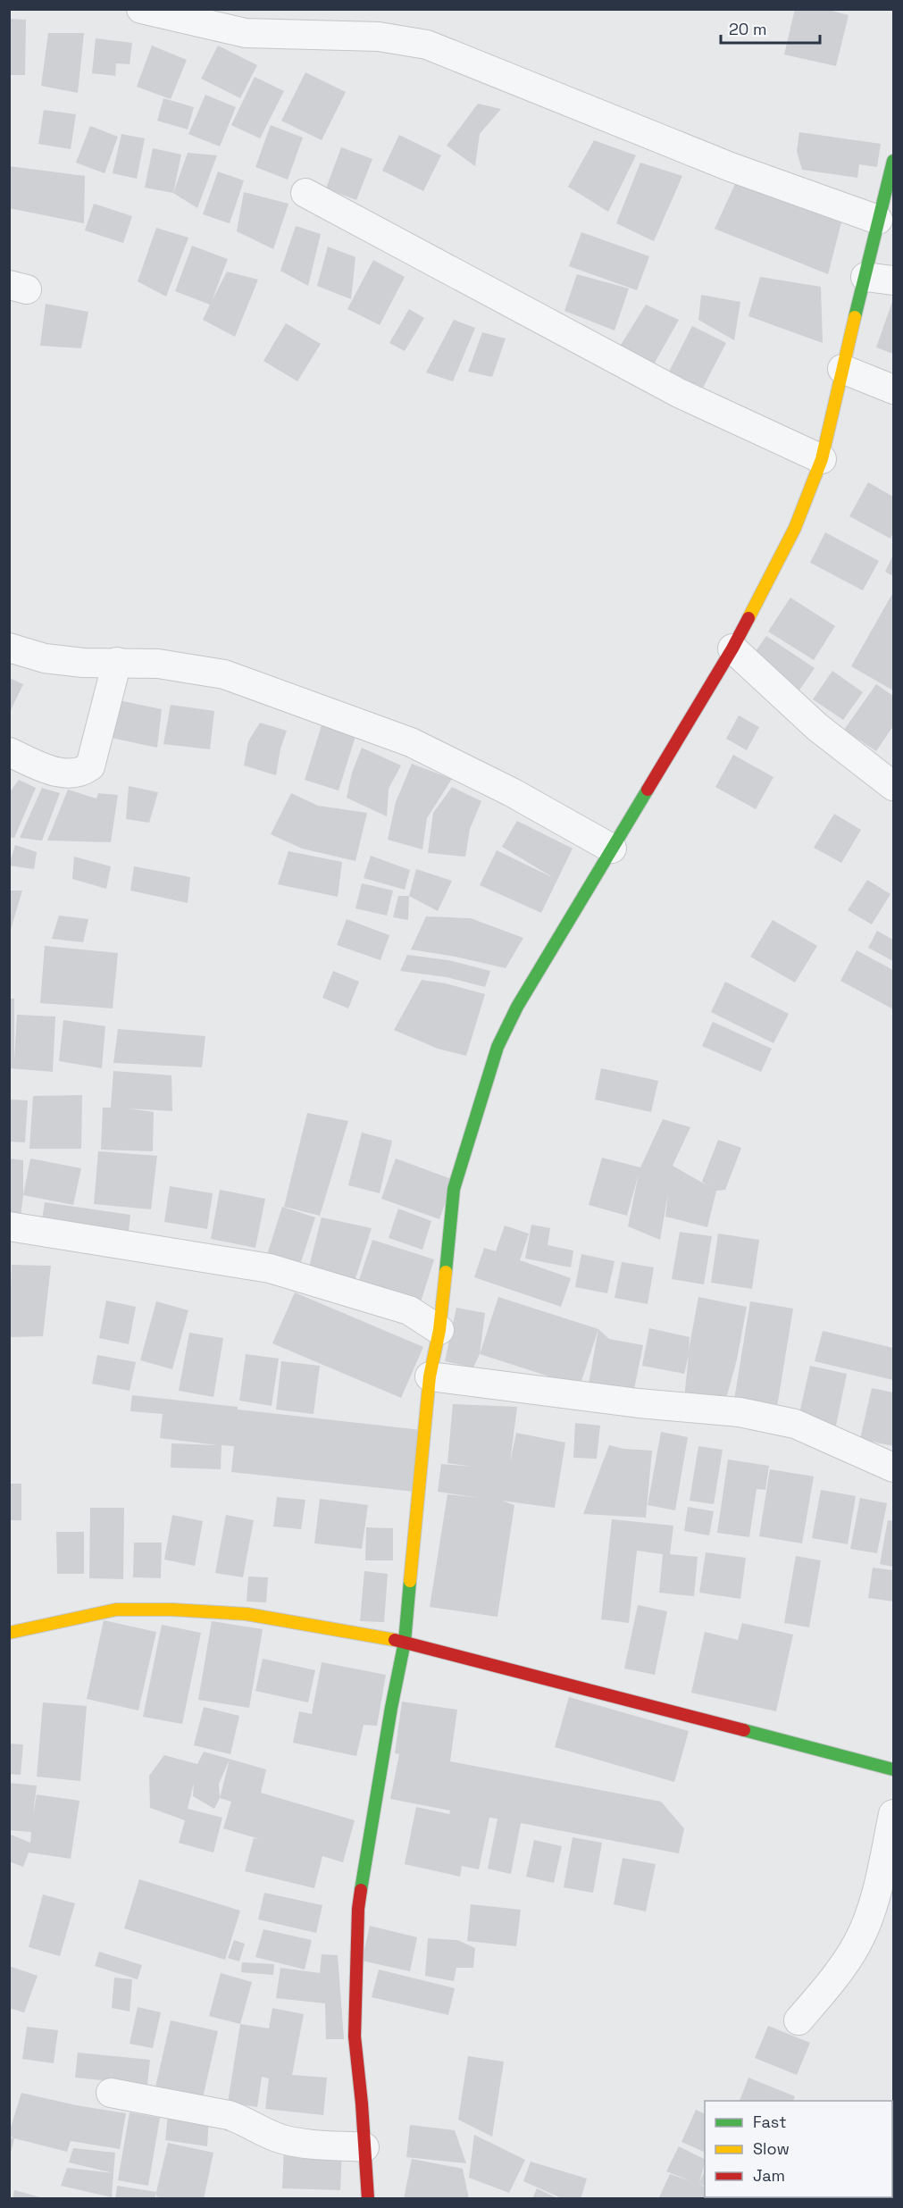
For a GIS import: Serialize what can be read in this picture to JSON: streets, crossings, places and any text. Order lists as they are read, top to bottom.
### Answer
{
  "legend": ["Fast", "Slow", "Jam"],
  "scale_bar": "20 m"
}
